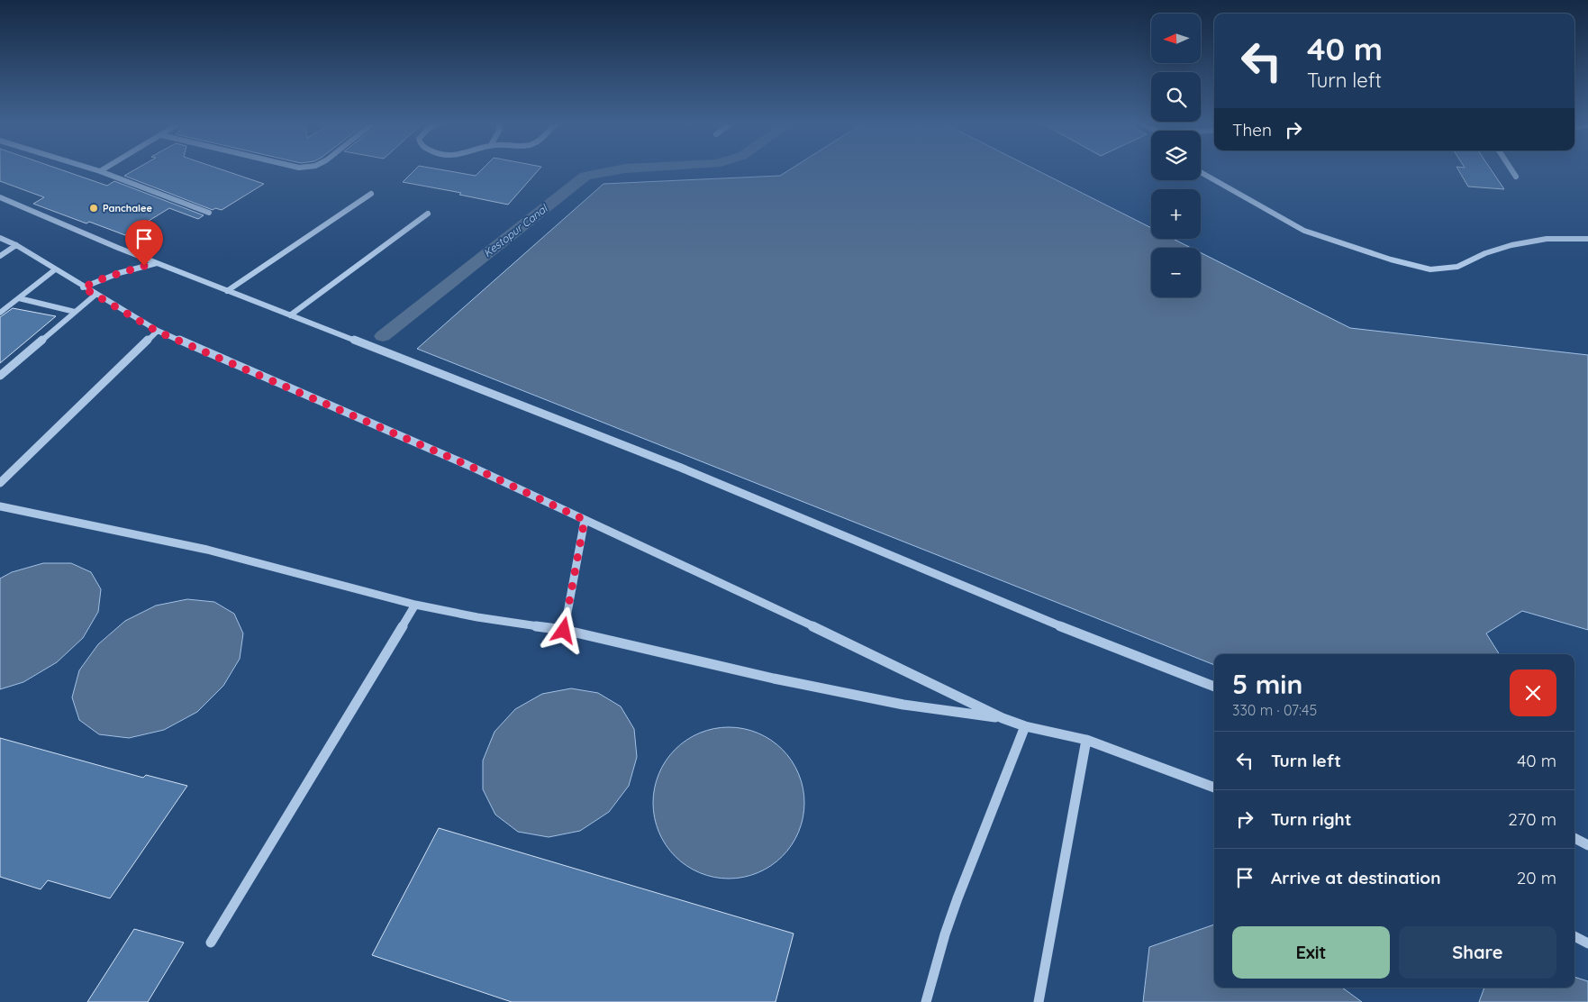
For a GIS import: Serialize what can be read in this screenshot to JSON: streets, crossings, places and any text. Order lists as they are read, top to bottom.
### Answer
{
  "water": ["Kestopur Canal"],
  "places": ["Panchalee"],
  "north": "left",
  "page": {
    "map_buttons": ["+", "−"],
    "turn": ["40 m", "Turn left"],
    "then": "Then",
    "heading": ["5 min", "330 m · 07:45"],
    "list": [
      {
        "name": "Turn left",
        "value": "40 m"
      },
      {
        "name": "Turn right",
        "value": "270 m"
      },
      {
        "name": "Arrive at destination",
        "value": "20 m"
      }
    ],
    "buttons": ["Exit", "Share"]
  }
}
